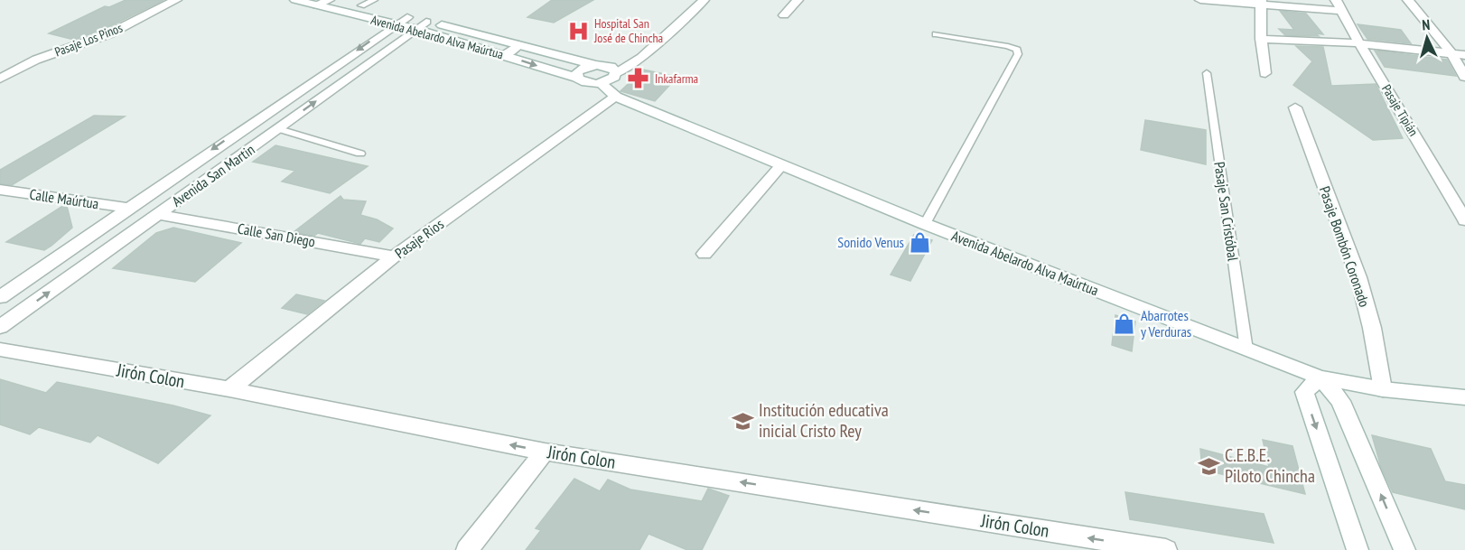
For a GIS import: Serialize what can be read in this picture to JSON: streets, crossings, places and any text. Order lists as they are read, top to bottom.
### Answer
{
  "streets": {
    "street": [
      "Avenida Abelardo Alva Maúrtua",
      "Pasaje Los Pinos",
      "Pasaje Tipián",
      "Avenida San Martin",
      "Calle Maúrtua",
      "Calle San Diego",
      "Pasaje Rios",
      "Pasaje Bombón Coronado",
      "Jirón Colon"
    ],
    "lane": ["Pasaje San Cristóbal"]
  },
  "crossings": [
    ["Avenida Abelardo Alva Maúrtua", "Avenida San Martin"],
    ["Avenida Abelardo Alva Maúrtua", "Pasaje San Cristóbal"],
    ["Avenida Abelardo Alva Maúrtua", "Pasaje Rios"],
    ["Avenida Abelardo Alva Maúrtua", "Pasaje Bombón Coronado"],
    ["Avenida San Martin", "Calle Maúrtua"],
    ["Avenida San Martin", "Calle San Diego"],
    ["Calle San Diego", "Pasaje Rios"],
    ["Pasaje Rios", "Jirón Colon"]
  ],
  "one_way": ["Jirón Colon"],
  "places": {
    "hospital": ["Hospital San José de Chincha"],
    "pharmacy": ["Inkafarma"],
    "shop": ["Sonido Venus", "Abarrotes y Verduras"],
    "school or university": ["Institución educativa inicial Cristo Rey", "C.E.B.E. Piloto Chincha"]
  },
  "north": "top"
}
